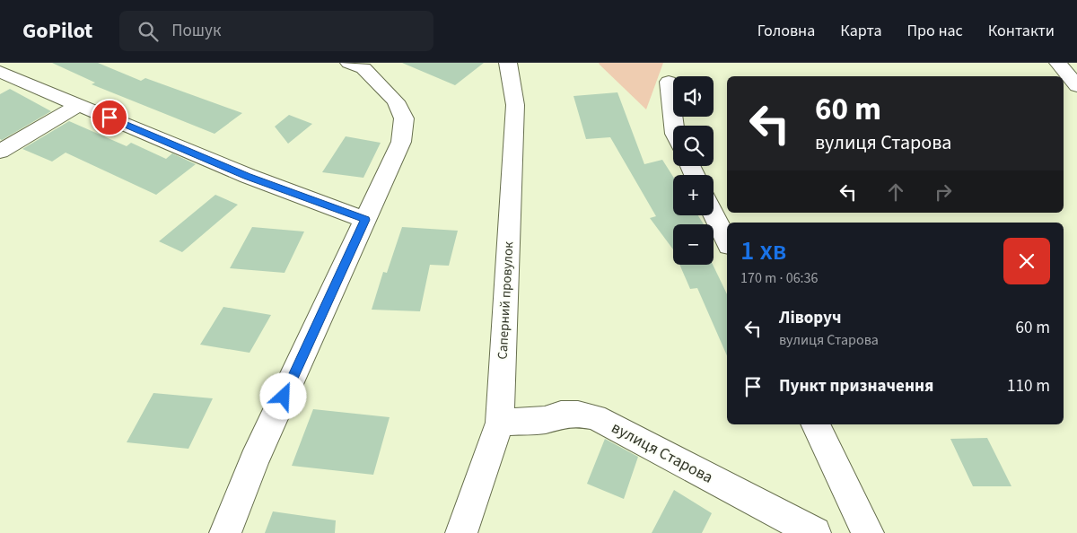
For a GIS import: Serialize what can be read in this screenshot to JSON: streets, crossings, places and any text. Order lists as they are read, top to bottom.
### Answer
{
  "streets": {
    "street": ["Саперний провулок", "вулиця Старова"]
  },
  "crossings": [
    ["Саперний провулок", "вулиця Старова"]
  ],
  "page": {
    "header": "GoPilot",
    "search": "Пошук",
    "nav": [
      "Головна",
      "Карта",
      "Про нас",
      "Контакти"
    ],
    "map_buttons": ["+", "−"],
    "turn": ["60 m", "вулиця Старова"],
    "heading": ["1 хв", "170 m · 06:36"],
    "list": [
      {
        "name": "Ліворуч",
        "note": "вулиця Старова",
        "value": "60 m"
      },
      {
        "name": "Пункт призначення",
        "value": "110 m"
      }
    ]
  }
}
